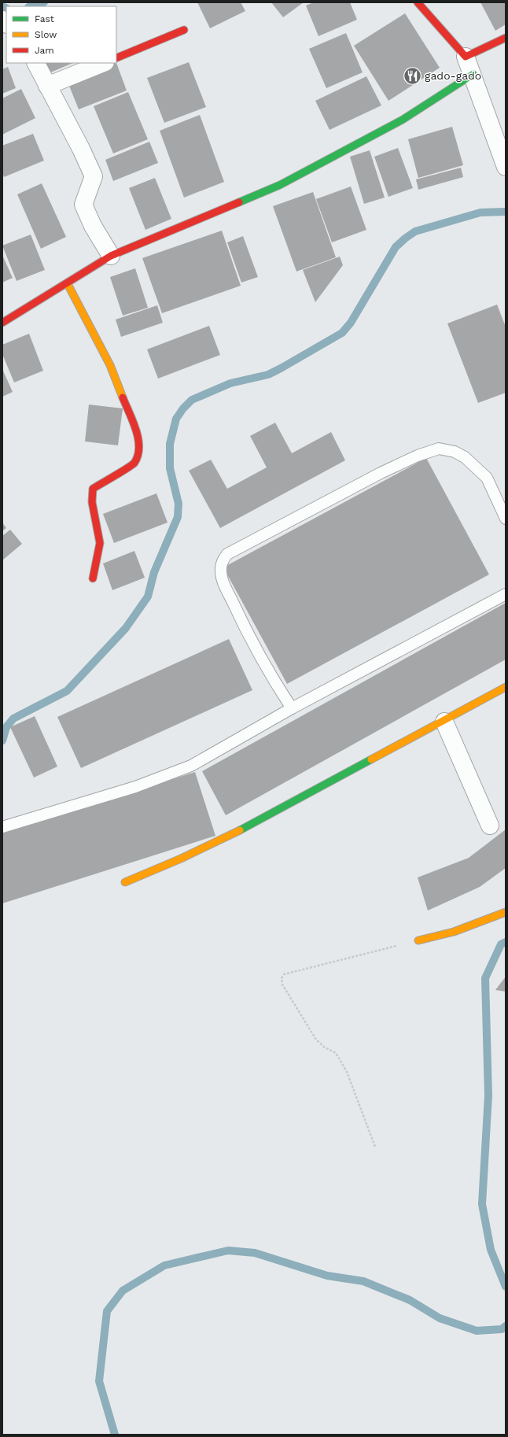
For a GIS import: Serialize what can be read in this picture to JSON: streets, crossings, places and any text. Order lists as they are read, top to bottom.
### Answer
{
  "places": {
    "restaurant": ["gado-gado"]
  },
  "legend": ["Fast", "Slow", "Jam"]
}
